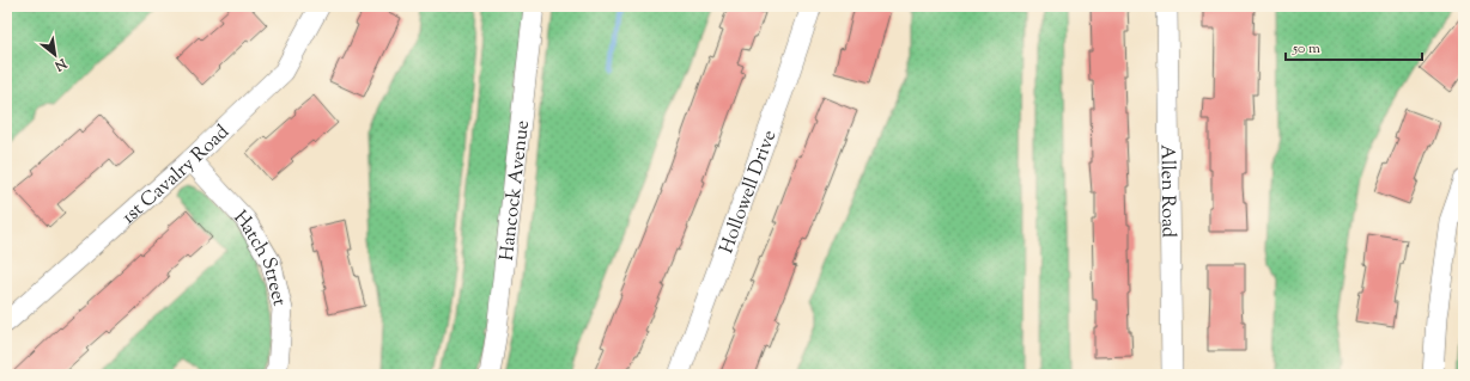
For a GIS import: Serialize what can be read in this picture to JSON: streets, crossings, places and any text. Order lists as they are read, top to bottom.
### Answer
{
  "streets": {
    "street": [
      "1st Cavalry Road",
      "Hancock Avenue",
      "Hollowell Drive",
      "Allen Road",
      "Hatch Street"
    ]
  },
  "crossings": [
    ["1st Cavalry Road", "Hatch Street"]
  ],
  "scale_bar": "50 m",
  "north": "bottom right"
}
